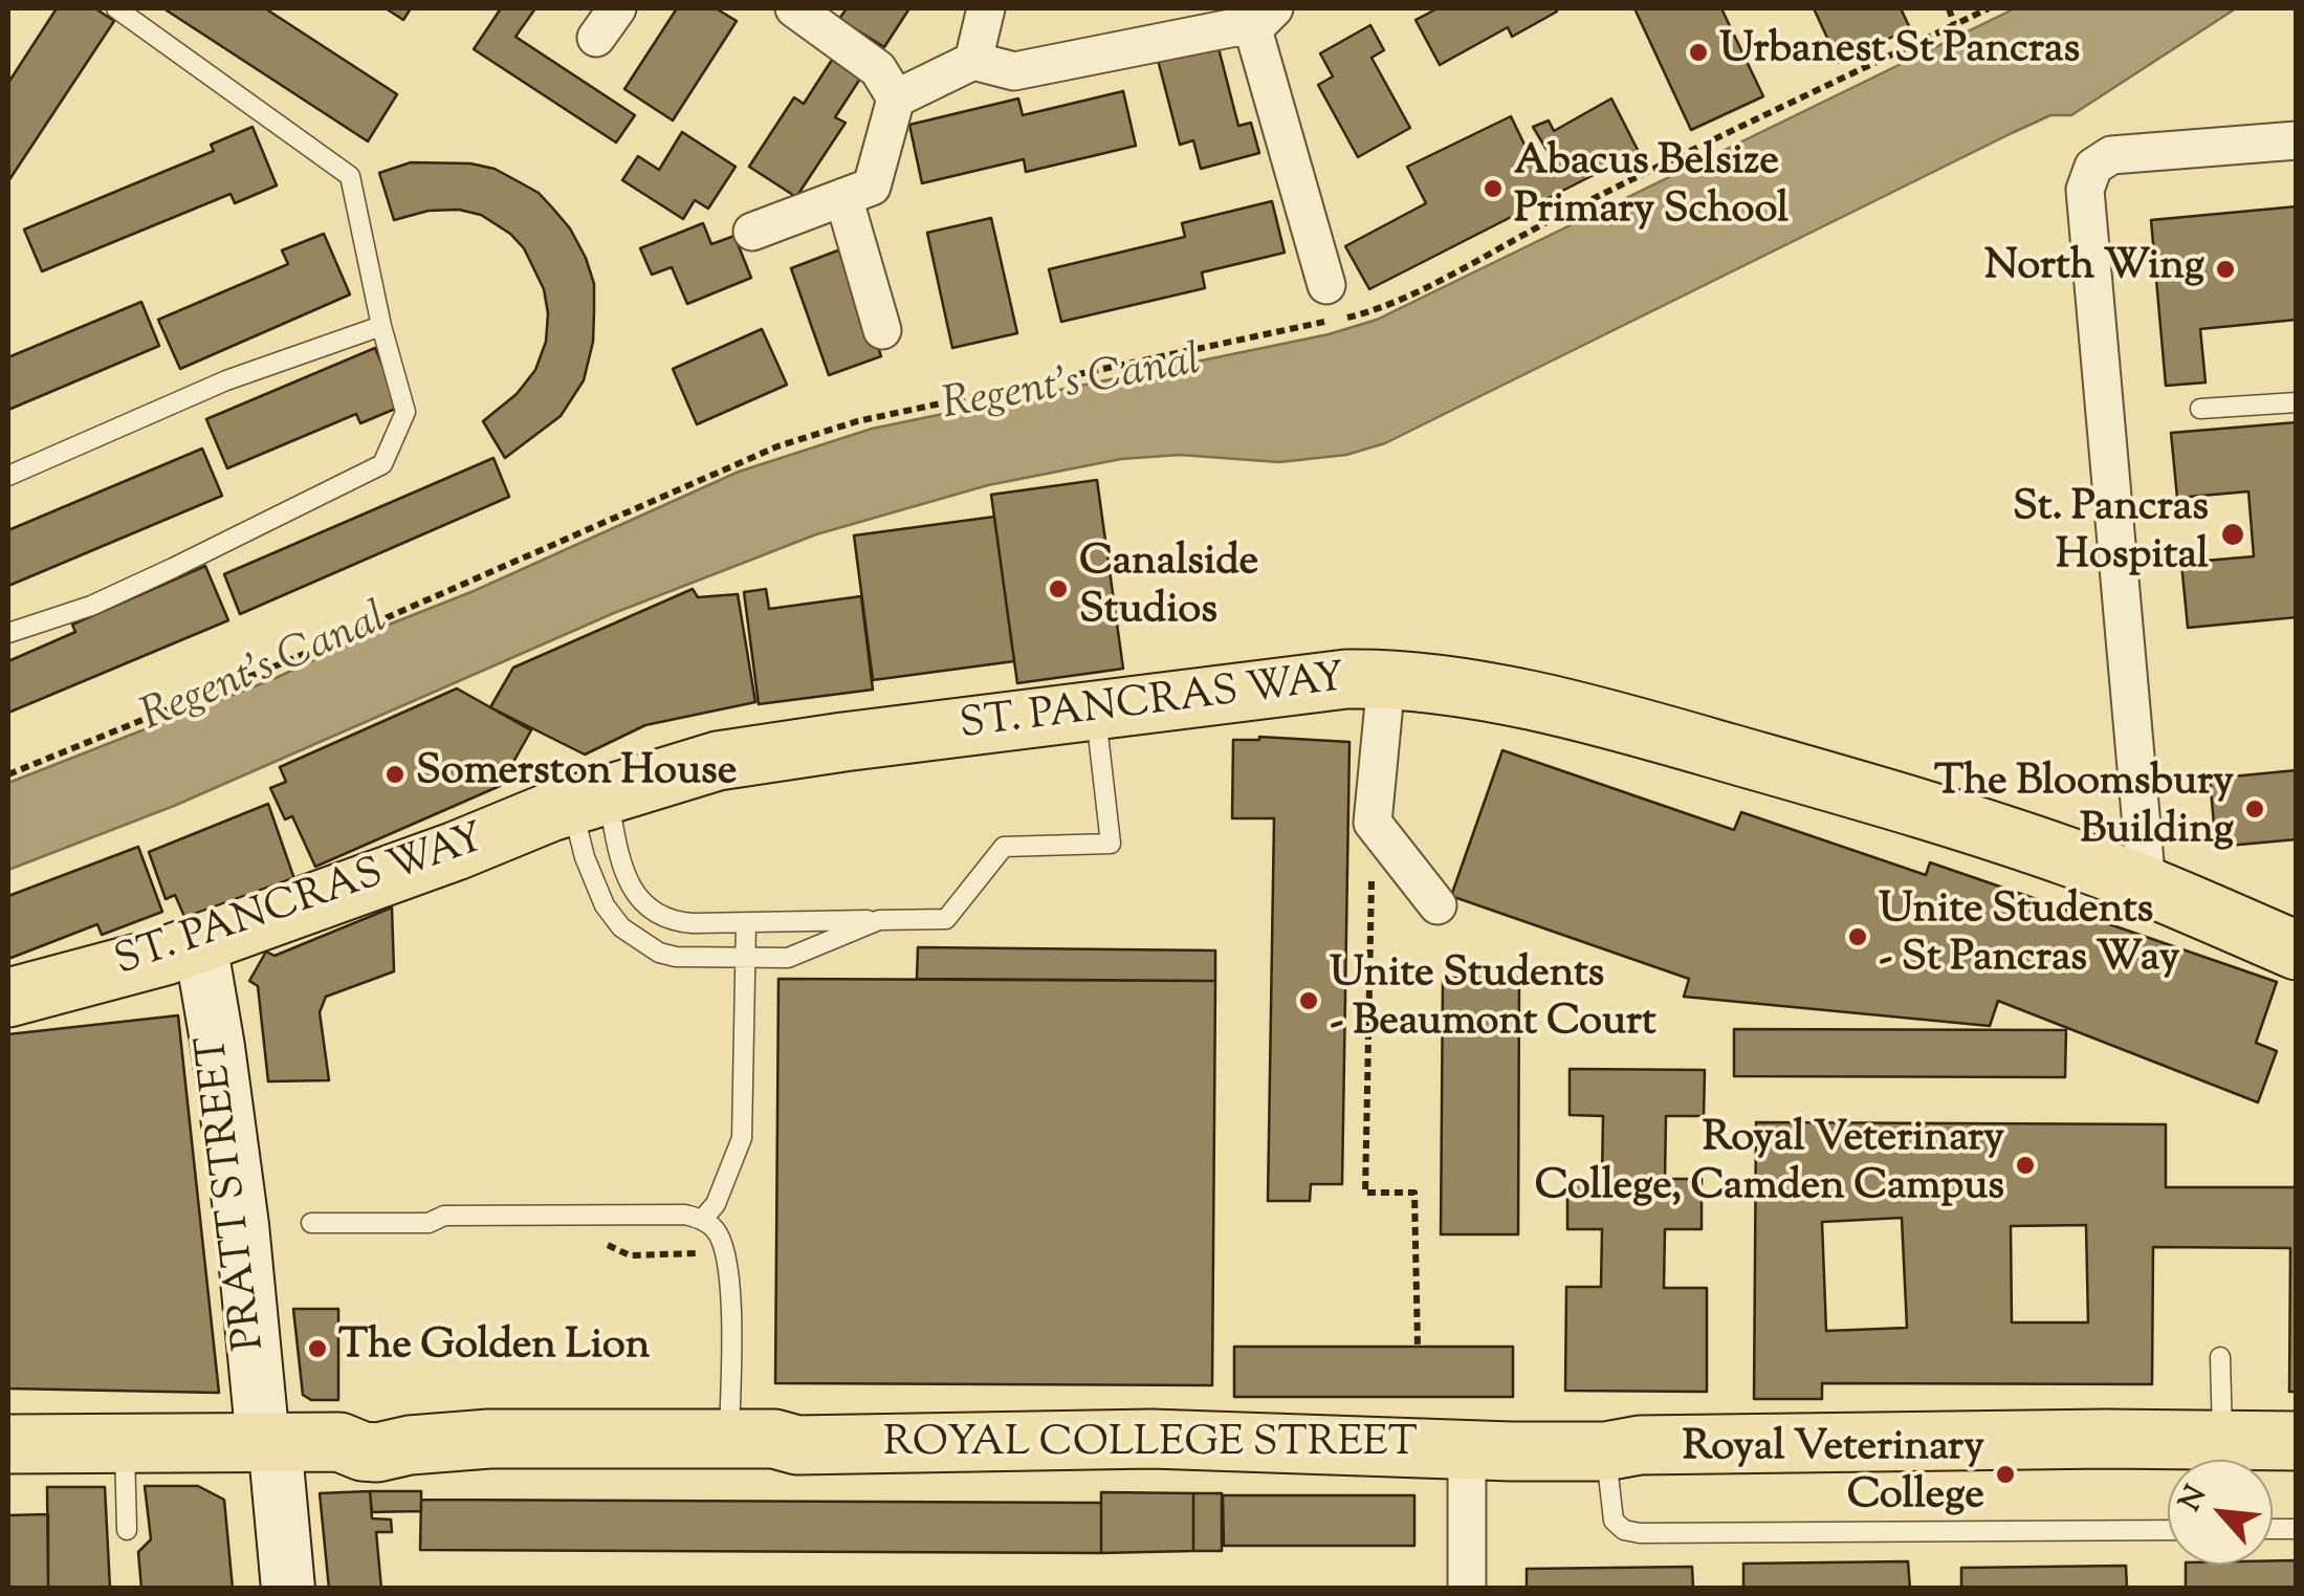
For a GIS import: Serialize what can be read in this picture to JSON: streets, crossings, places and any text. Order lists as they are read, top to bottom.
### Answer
{
  "streets": {
    "main road": ["ST. PANCRAS WAY", "ROYAL COLLEGE STREET"],
    "street": ["PRATT STREET"]
  },
  "crossings": [
    ["ST. PANCRAS WAY", "PRATT STREET"],
    ["PRATT STREET", "ROYAL COLLEGE STREET"]
  ],
  "water": ["Regent's Canal"],
  "places": [
    "Urbanest St Pancras",
    "Abacus Belsize Primary School",
    "North Wing",
    "St. Pancras Hospital",
    "Canalside Studios",
    "Somerston House",
    "The Bloomsbury Building",
    "Unite Students - St Pancras Way",
    "Unite Students - Beaumont Court",
    "Royal Veterinary College, Camden Campus",
    "The Golden Lion",
    "Royal Veterinary College"
  ],
  "north": "top left"
}
